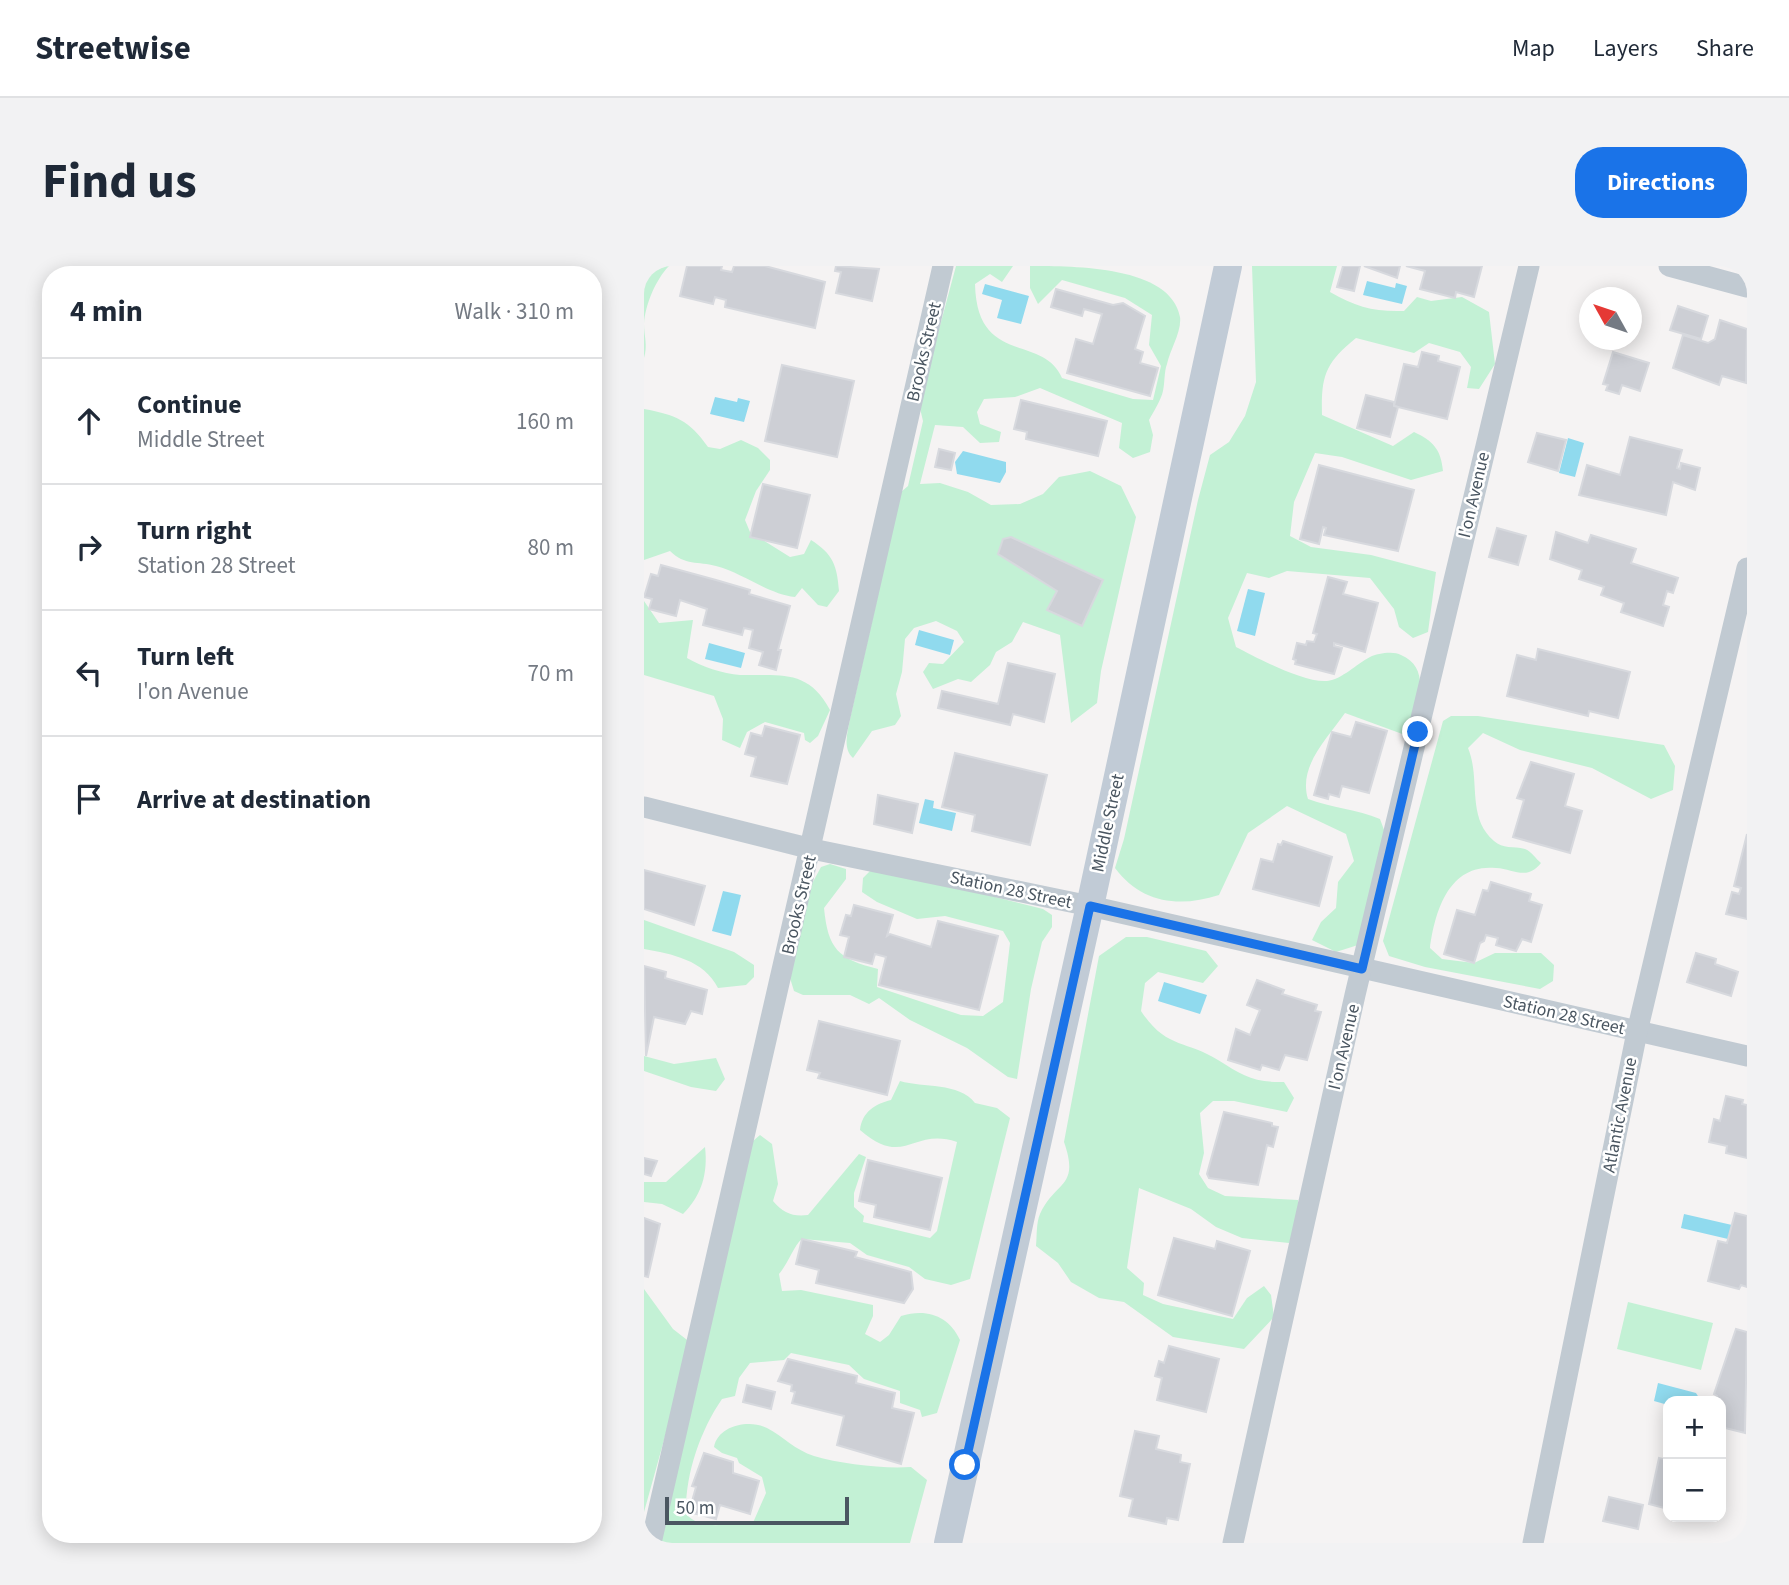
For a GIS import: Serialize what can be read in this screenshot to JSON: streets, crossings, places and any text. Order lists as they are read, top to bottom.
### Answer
{
  "streets": {
    "street": [
      "Brooks Street",
      "I'on Avenue",
      "Middle Street",
      "Station 28 Street",
      "Atlantic Avenue"
    ]
  },
  "crossings": [
    ["Brooks Street", "Station 28 Street"],
    ["I'on Avenue", "Station 28 Street"],
    ["Middle Street", "Station 28 Street"],
    ["Station 28 Street", "Atlantic Avenue"]
  ],
  "scale_bar": "50 m",
  "north": "top left",
  "page": {
    "header": "Streetwise",
    "nav": ["Map", "Layers", "Share"],
    "title": "Find us",
    "buttons": "Directions",
    "heading": ["4 min", "Walk · 310 m"],
    "list": [
      ["Continue", "Middle Street", "160 m"],
      ["Turn right", "Station 28 Street", "80 m"],
      ["Turn left", "I'on Avenue", "70 m"],
      "Arrive at destination"
    ],
    "map_buttons": ["+", "−"],
    "scale": "50 m"
  }
}
